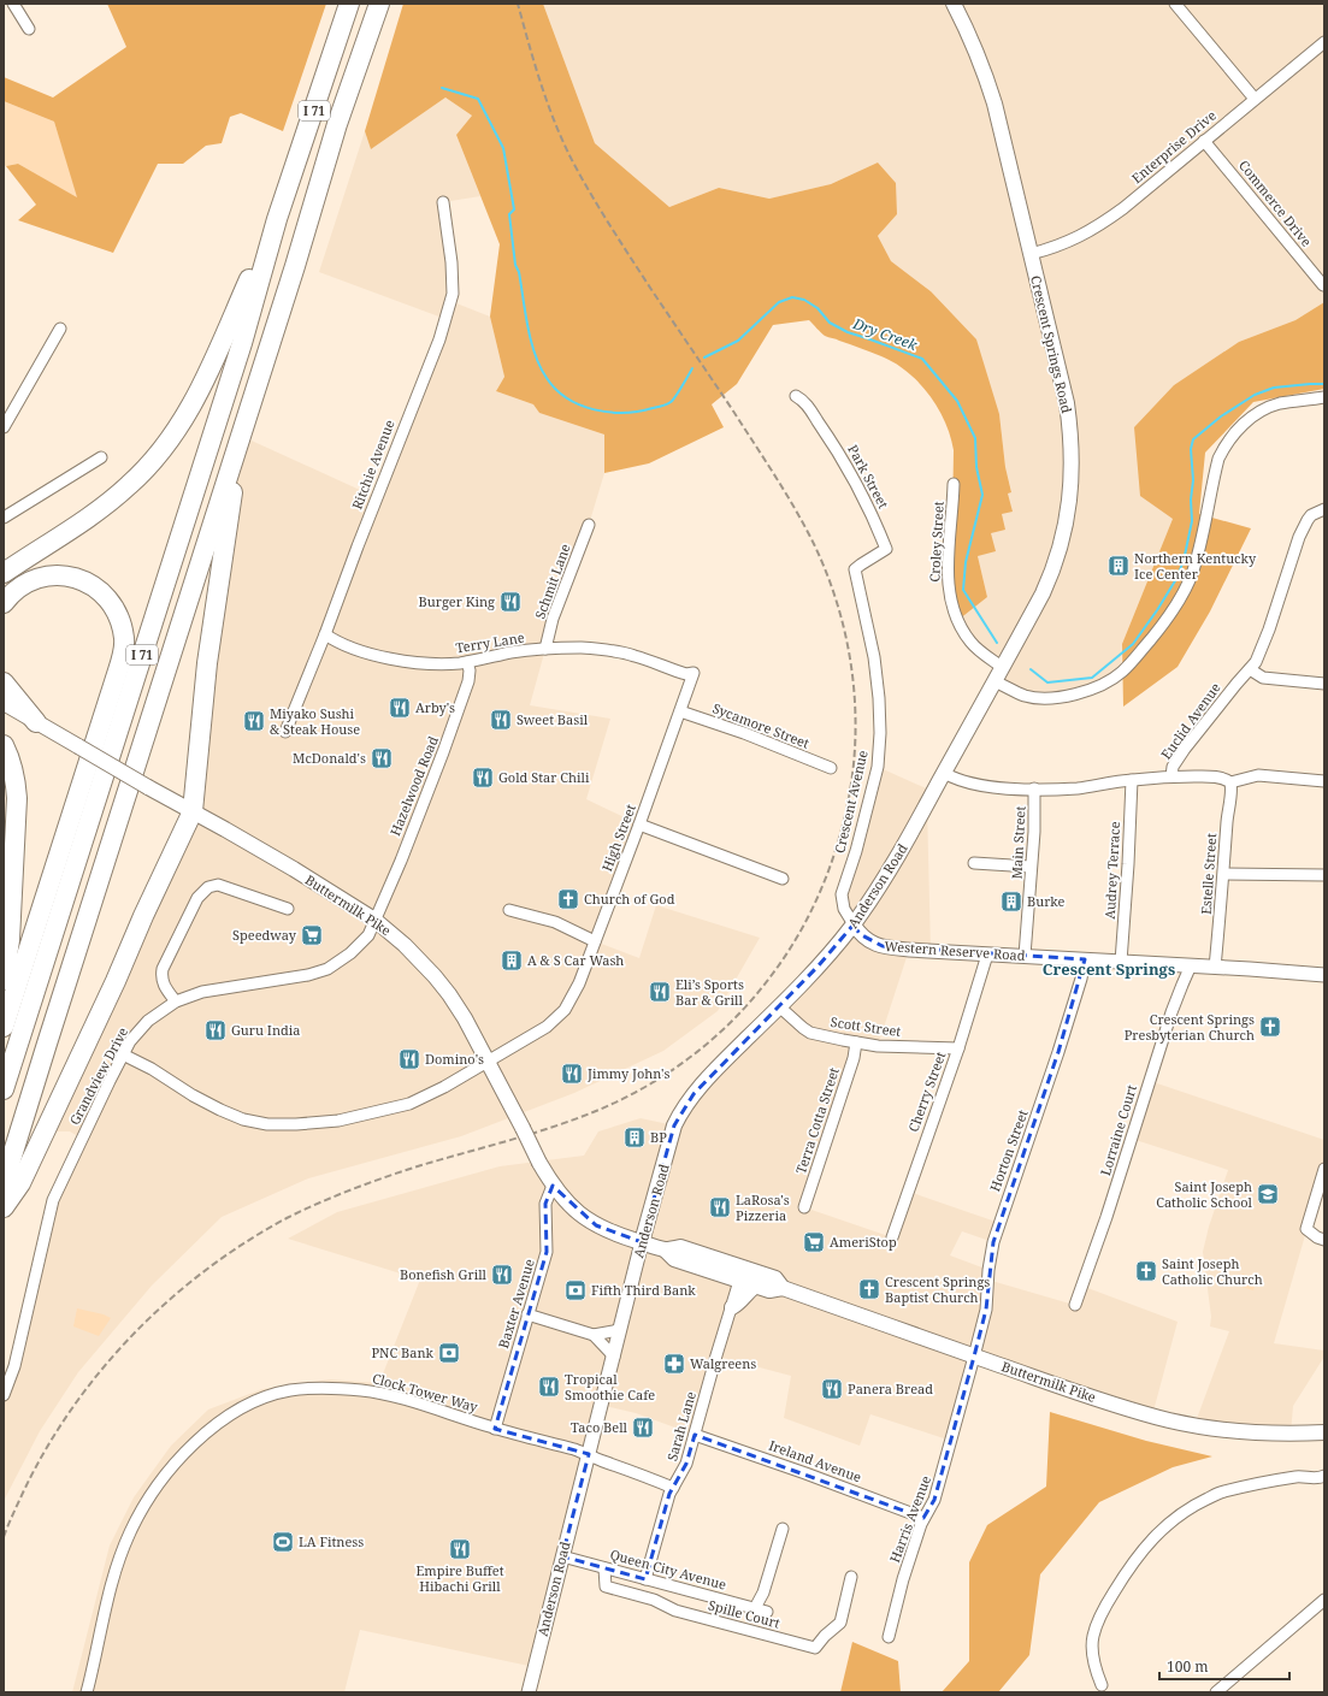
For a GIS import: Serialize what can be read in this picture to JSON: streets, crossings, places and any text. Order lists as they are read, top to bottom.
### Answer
{
  "streets": {
    "highway": ["I 71"],
    "main road": ["Crescent Springs Road", "Anderson Road", "Buttermilk Pike"],
    "street": [
      "Enterprise Drive",
      "Commerce Drive",
      "Ritchie Avenue",
      "Park Street",
      "Croley Street",
      "Schmit Lane",
      "Terry Lane",
      "Euclid Avenue",
      "Sycamore Street",
      "Hazelwood Road",
      "Crescent Avenue",
      "High Street",
      "Main Street",
      "Audrey Terrace",
      "Estelle Street",
      "Western Reserve Road",
      "Scott Street",
      "Grandview Drive",
      "Cherry Street",
      "Terra Cotta Street",
      "Lorraine Court",
      "Horton Street",
      "Baxter Avenue",
      "Clock Tower Way",
      "Sarah Lane",
      "Ireland Avenue",
      "Harris Avenue",
      "Queen City Avenue",
      "Spille Court"
    ]
  },
  "crossings": [
    ["Enterprise Drive", "Commerce Drive"],
    ["Enterprise Drive", "Crescent Springs Road"],
    ["Crescent Springs Road", "Croley Street"],
    ["Crescent Springs Road", "Anderson Road"],
    ["Ritchie Avenue", "Terry Lane"],
    ["Park Street", "Crescent Avenue"],
    ["Schmit Lane", "Terry Lane"],
    ["Terry Lane", "Hazelwood Road"],
    ["Terry Lane", "High Street"],
    ["Euclid Avenue", "Main Street"],
    ["Euclid Avenue", "Audrey Terrace"],
    ["Euclid Avenue", "Anderson Road"],
    ["Sycamore Street", "High Street"],
    ["Hazelwood Road", "Buttermilk Pike"],
    ["Hazelwood Road", "Grandview Drive"],
    ["Crescent Avenue", "Anderson Road"],
    ["Crescent Avenue", "Western Reserve Road"],
    ["High Street", "Buttermilk Pike"],
    ["High Street", "Grandview Drive"],
    ["Main Street", "Western Reserve Road"],
    ["Audrey Terrace", "Western Reserve Road"],
    ["Estelle Street", "Western Reserve Road"],
    ["Anderson Road", "Buttermilk Pike"],
    ["Anderson Road", "Western Reserve Road"],
    ["Anderson Road", "Scott Street"],
    ["Anderson Road", "Clock Tower Way"],
    ["Anderson Road", "Queen City Avenue"],
    ["Buttermilk Pike", "Grandview Drive"],
    ["Buttermilk Pike", "Horton Street"],
    ["Buttermilk Pike", "Baxter Avenue"],
    ["Buttermilk Pike", "Sarah Lane"],
    ["Buttermilk Pike", "Harris Avenue"],
    ["Western Reserve Road", "Cherry Street"],
    ["Western Reserve Road", "Lorraine Court"],
    ["Western Reserve Road", "Horton Street"],
    ["Scott Street", "Cherry Street"],
    ["Scott Street", "Terra Cotta Street"],
    ["Horton Street", "Harris Avenue"],
    ["Baxter Avenue", "Clock Tower Way"],
    ["Clock Tower Way", "Sarah Lane"],
    ["Sarah Lane", "Ireland Avenue"],
    ["Sarah Lane", "Queen City Avenue"],
    ["Ireland Avenue", "Harris Avenue"],
    ["Queen City Avenue", "Spille Court"]
  ],
  "districts": ["Crescent Springs"],
  "water": ["Dry Creek"],
  "places": {
    "building": [
      "Northern Kentucky Ice Center",
      "Burke",
      "A & S Car Wash",
      "BP"
    ],
    "restaurant": [
      "Burger King",
      "Arby's",
      "Sweet Basil",
      "Miyako Sushi & Steak House",
      "McDonald's",
      "Gold Star Chili",
      "Eli’s Sports Bar & Grill",
      "Guru India",
      "Domino's",
      "Jimmy John's",
      "LaRosa's Pizzeria",
      "Bonefish Grill",
      "Tropical Smoothie Cafe",
      "Panera Bread",
      "Taco Bell",
      "Empire Buffet Hibachi Grill"
    ],
    "church": [
      "Church of God",
      "Crescent Springs Presbyterian Church",
      "Saint Joseph Catholic Church",
      "Crescent Springs Baptist Church"
    ],
    "supermarket": ["Speedway", "AmeriStop"],
    "school or university": ["Saint Joseph Catholic School"],
    "bank": ["Fifth Third Bank", "PNC Bank"],
    "pharmacy": ["Walgreens"],
    "sports": ["LA Fitness"]
  },
  "scale_bar": "100 m"
}
